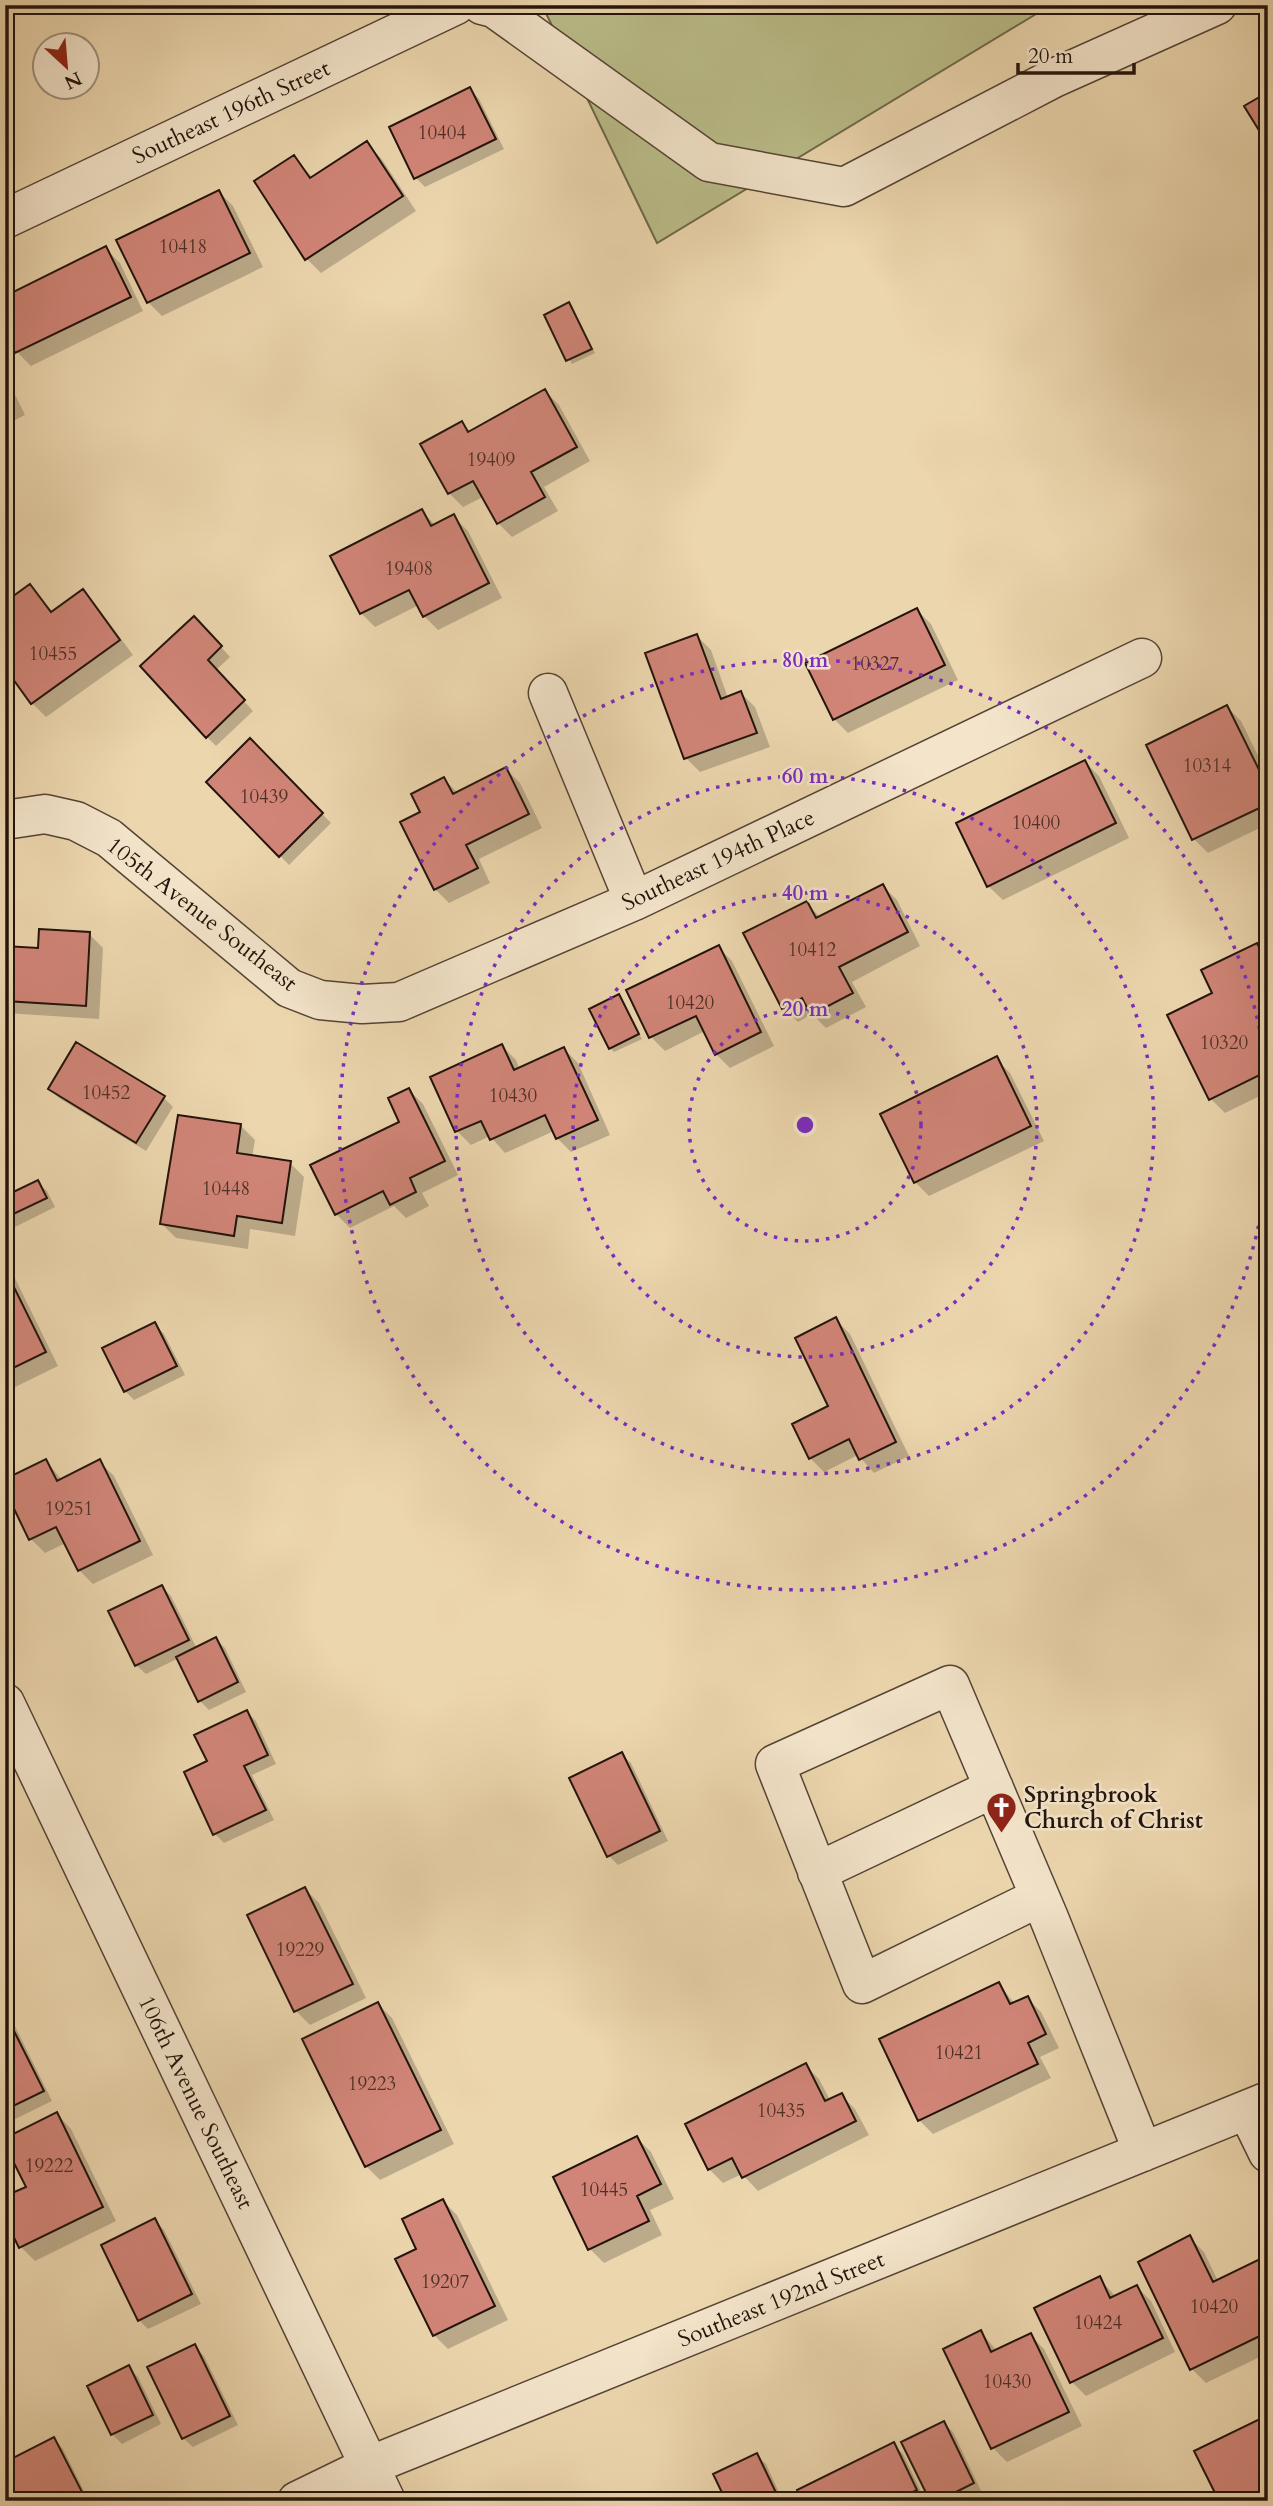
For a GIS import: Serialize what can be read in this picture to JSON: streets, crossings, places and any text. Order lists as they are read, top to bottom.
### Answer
{
  "streets": {
    "street": [
      "Southeast 196th Street",
      "Southeast 194th Place",
      "105th Avenue Southeast",
      "106th Avenue Southeast",
      "Southeast 192nd Street"
    ]
  },
  "crossings": [
    ["Southeast 194th Place", "105th Avenue Southeast"],
    ["106th Avenue Southeast", "Southeast 192nd Street"]
  ],
  "places": {
    "church": ["Springbrook Church of Christ"]
  },
  "house_numbers": [
    "10404",
    "10418",
    "19409",
    "19408",
    "10455",
    "10327",
    "10314",
    "10439",
    "10400",
    "10412",
    "10420",
    "10320",
    "10452",
    "10430",
    "10448",
    "19251",
    "19229",
    "10421",
    "19223",
    "10435",
    "19222",
    "10445",
    "19207",
    "10420",
    "10424",
    "10430"
  ],
  "scale_bar": "20 m",
  "north": "bottom right",
  "rings": [
    "80 m",
    "60 m",
    "40 m",
    "20 m"
  ]
}
